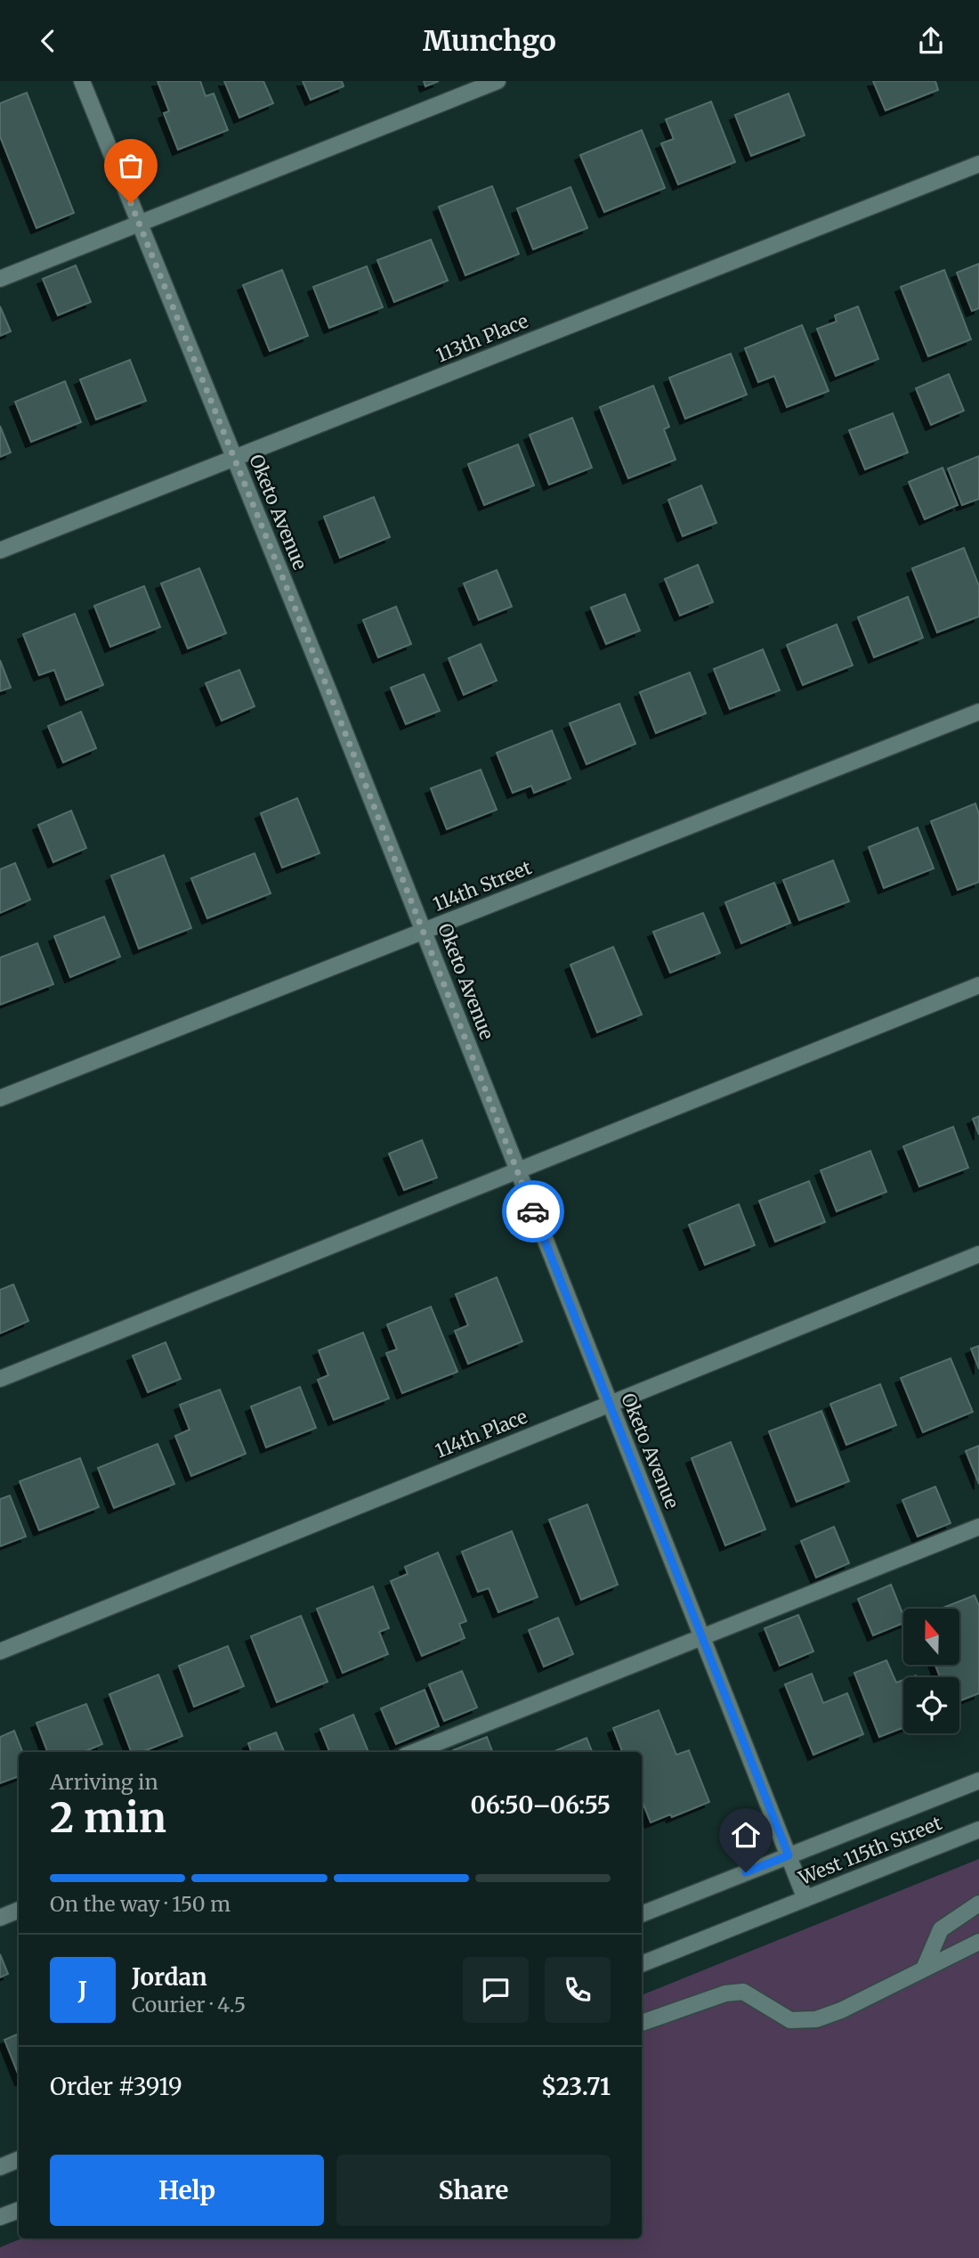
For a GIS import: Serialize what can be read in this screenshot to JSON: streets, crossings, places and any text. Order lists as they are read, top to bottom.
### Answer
{
  "streets": {
    "street": [
      "113th Place",
      "Oketo Avenue",
      "114th Street",
      "114th Place",
      "West 115th Street"
    ]
  },
  "crossings": [
    ["113th Place", "Oketo Avenue"],
    ["Oketo Avenue", "114th Street"],
    ["Oketo Avenue", "114th Place"],
    ["Oketo Avenue", "West 115th Street"]
  ],
  "north": "top",
  "page": {
    "header": "Munchgo",
    "heading": ["2 min", "Arriving in", "06:50–06:55"],
    "panel": [
      "Jordan",
      "Courier · 4.5",
      "Order #3919",
      "$23.71"
    ],
    "bar": "On the way · 150 m",
    "round": "J",
    "buttons": ["Help", "Share"]
  }
}
